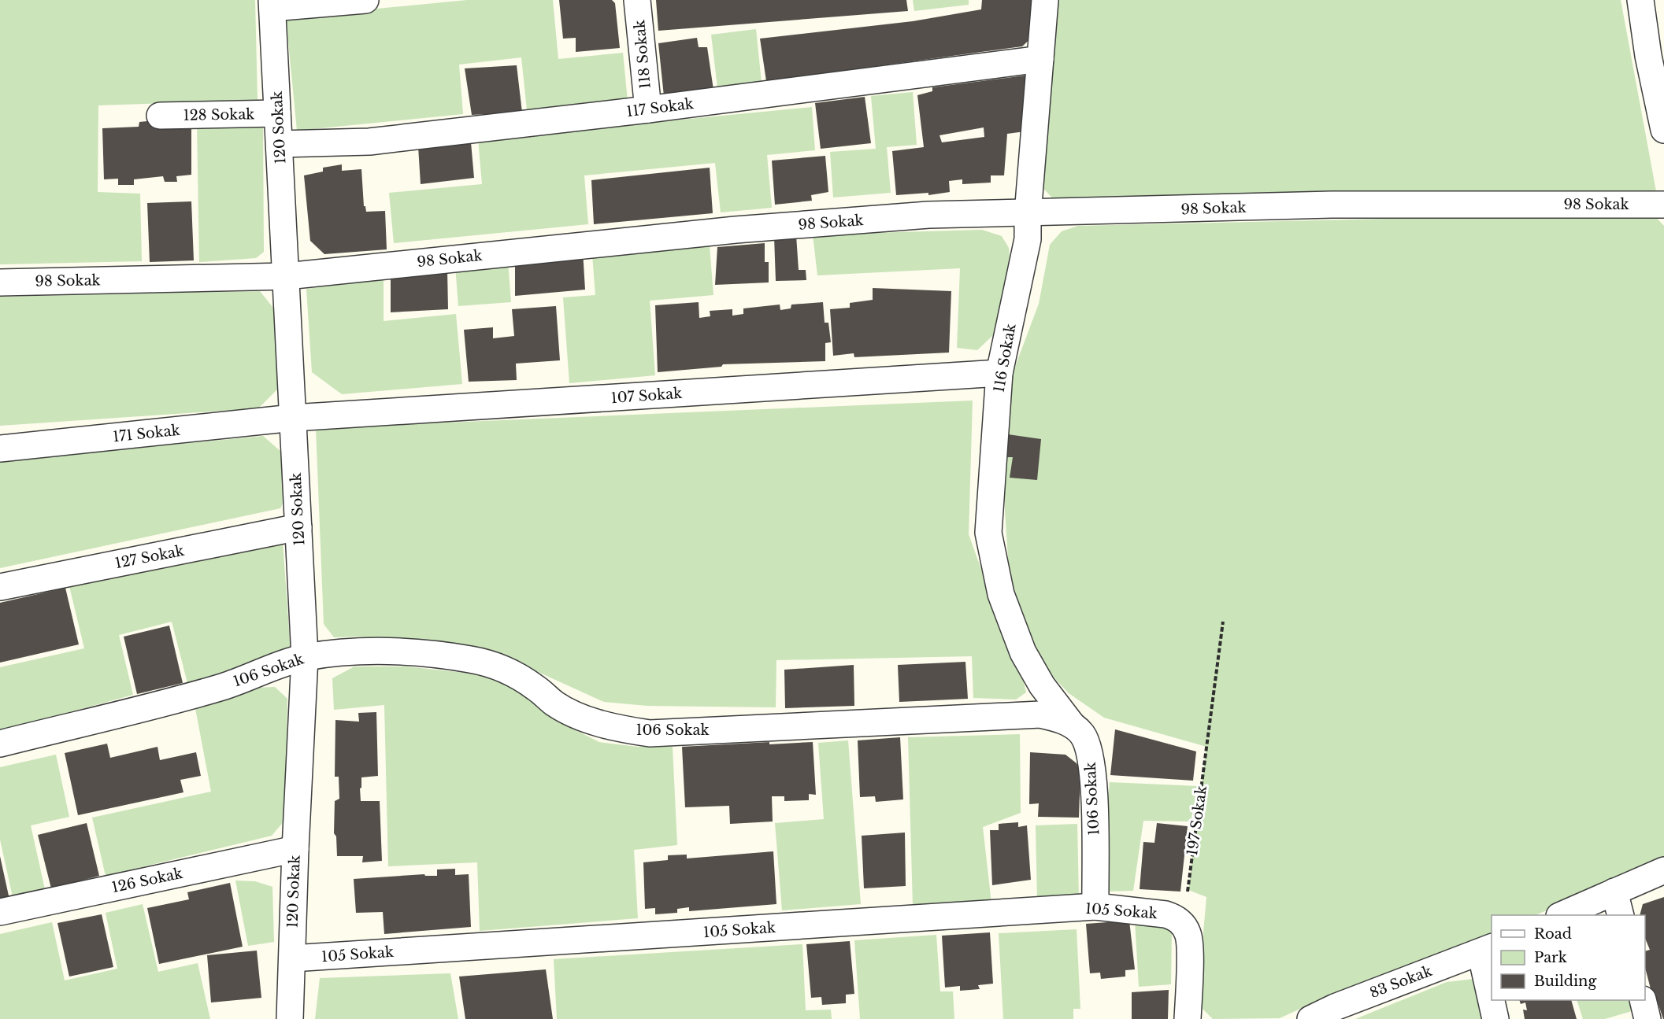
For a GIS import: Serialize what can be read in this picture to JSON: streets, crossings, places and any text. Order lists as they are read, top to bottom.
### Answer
{
  "streets": {
    "street": [
      "118 Sokak",
      "117 Sokak",
      "128 Sokak",
      "120 Sokak",
      "98 Sokak",
      "116 Sokak",
      "107 Sokak",
      "171 Sokak",
      "127 Sokak",
      "106 Sokak",
      "126 Sokak",
      "105 Sokak",
      "83 Sokak"
    ],
    "path": ["197 Sokak"]
  },
  "crossings": [
    ["118 Sokak", "117 Sokak"],
    ["117 Sokak", "120 Sokak"],
    ["117 Sokak", "116 Sokak"],
    ["128 Sokak", "120 Sokak"],
    ["120 Sokak", "98 Sokak"],
    ["120 Sokak", "107 Sokak"],
    ["120 Sokak", "171 Sokak"],
    ["120 Sokak", "127 Sokak"],
    ["120 Sokak", "106 Sokak"],
    ["120 Sokak", "126 Sokak"],
    ["120 Sokak", "105 Sokak"],
    ["98 Sokak", "116 Sokak"],
    ["116 Sokak", "107 Sokak"],
    ["116 Sokak", "106 Sokak"],
    ["107 Sokak", "171 Sokak"],
    ["106 Sokak", "105 Sokak"],
    ["197 Sokak", "105 Sokak"]
  ],
  "legend": ["Road", "Park", "Building"]
}
